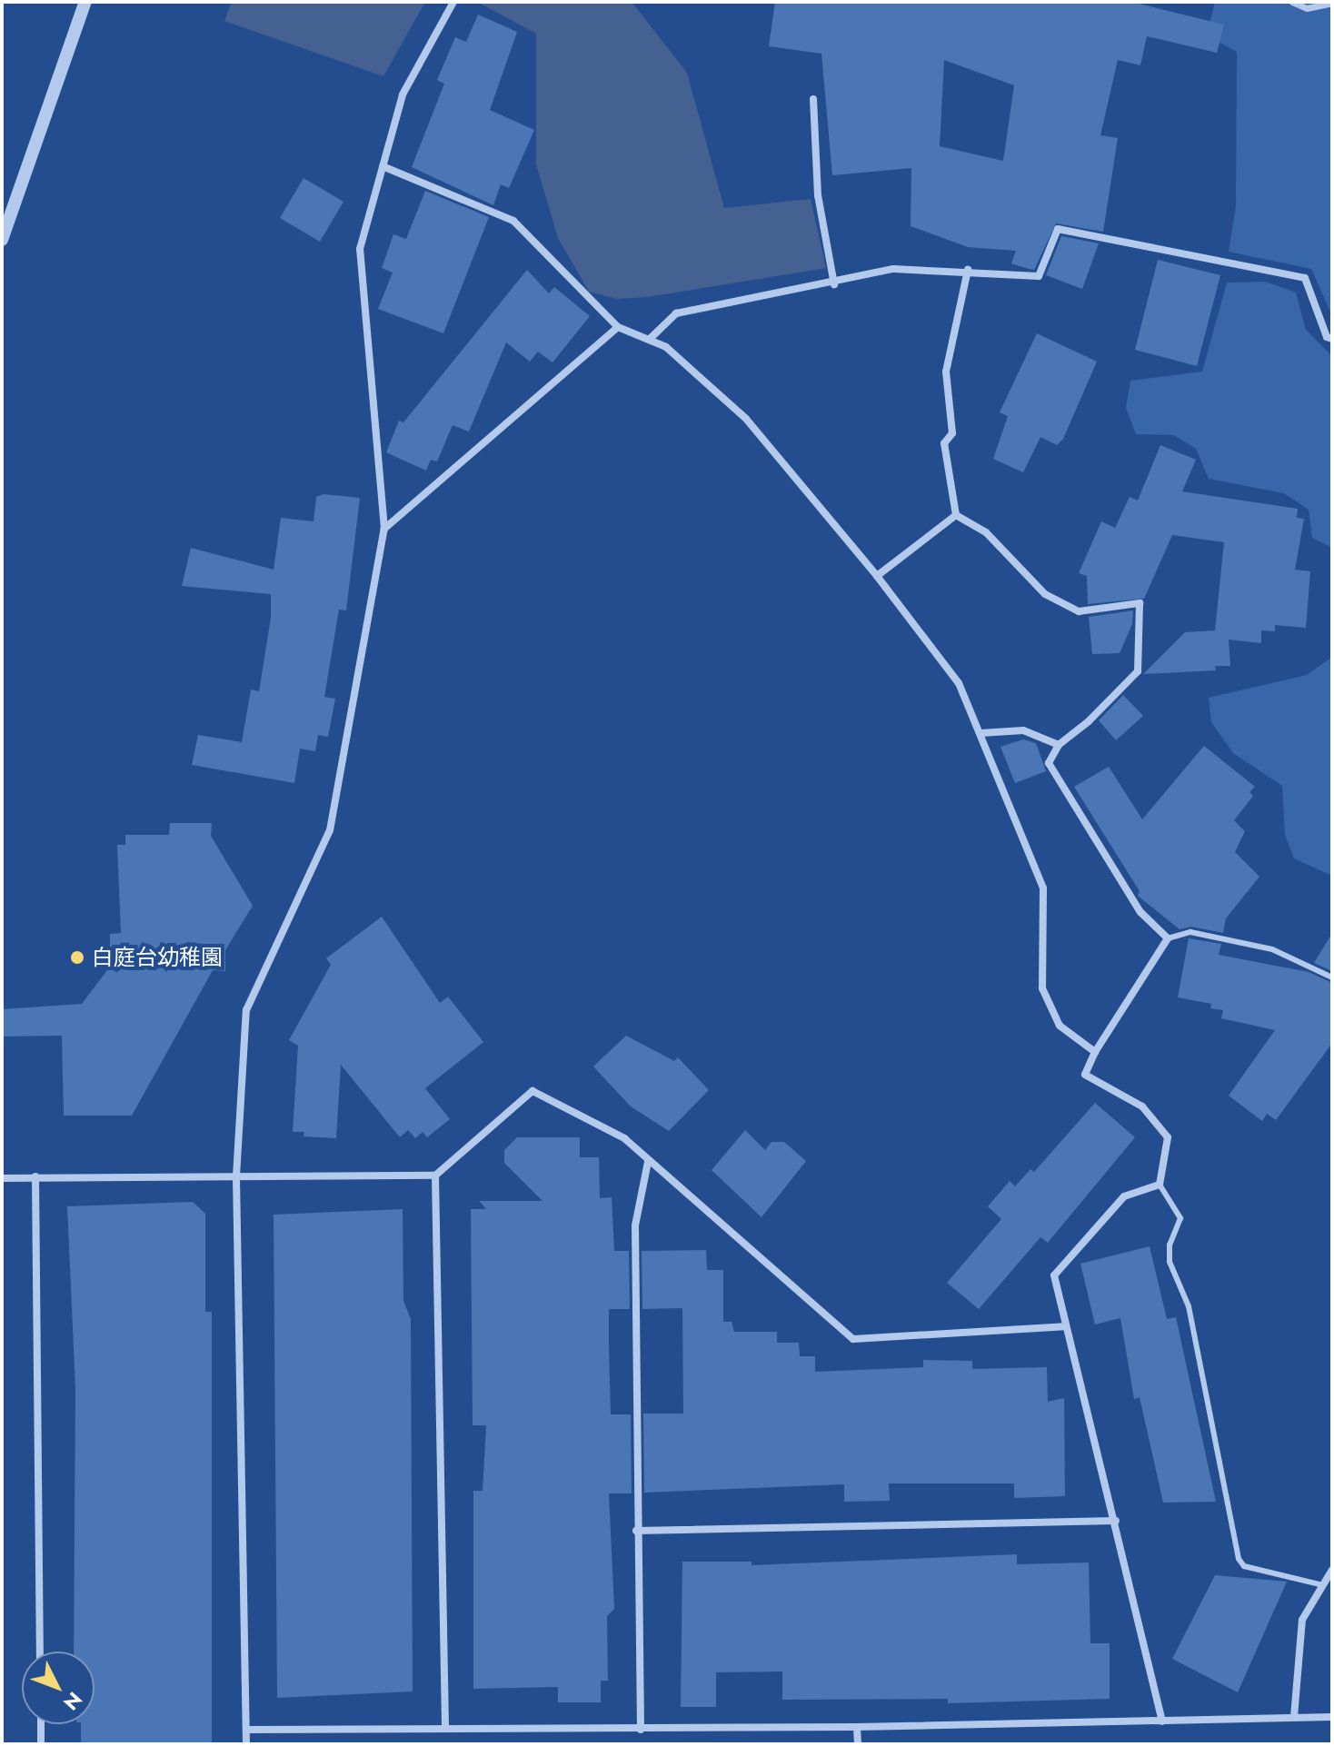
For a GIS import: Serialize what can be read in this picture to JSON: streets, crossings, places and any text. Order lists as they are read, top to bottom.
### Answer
{
  "places": ["白庭台幼稚園"],
  "north": "bottom right"
}
